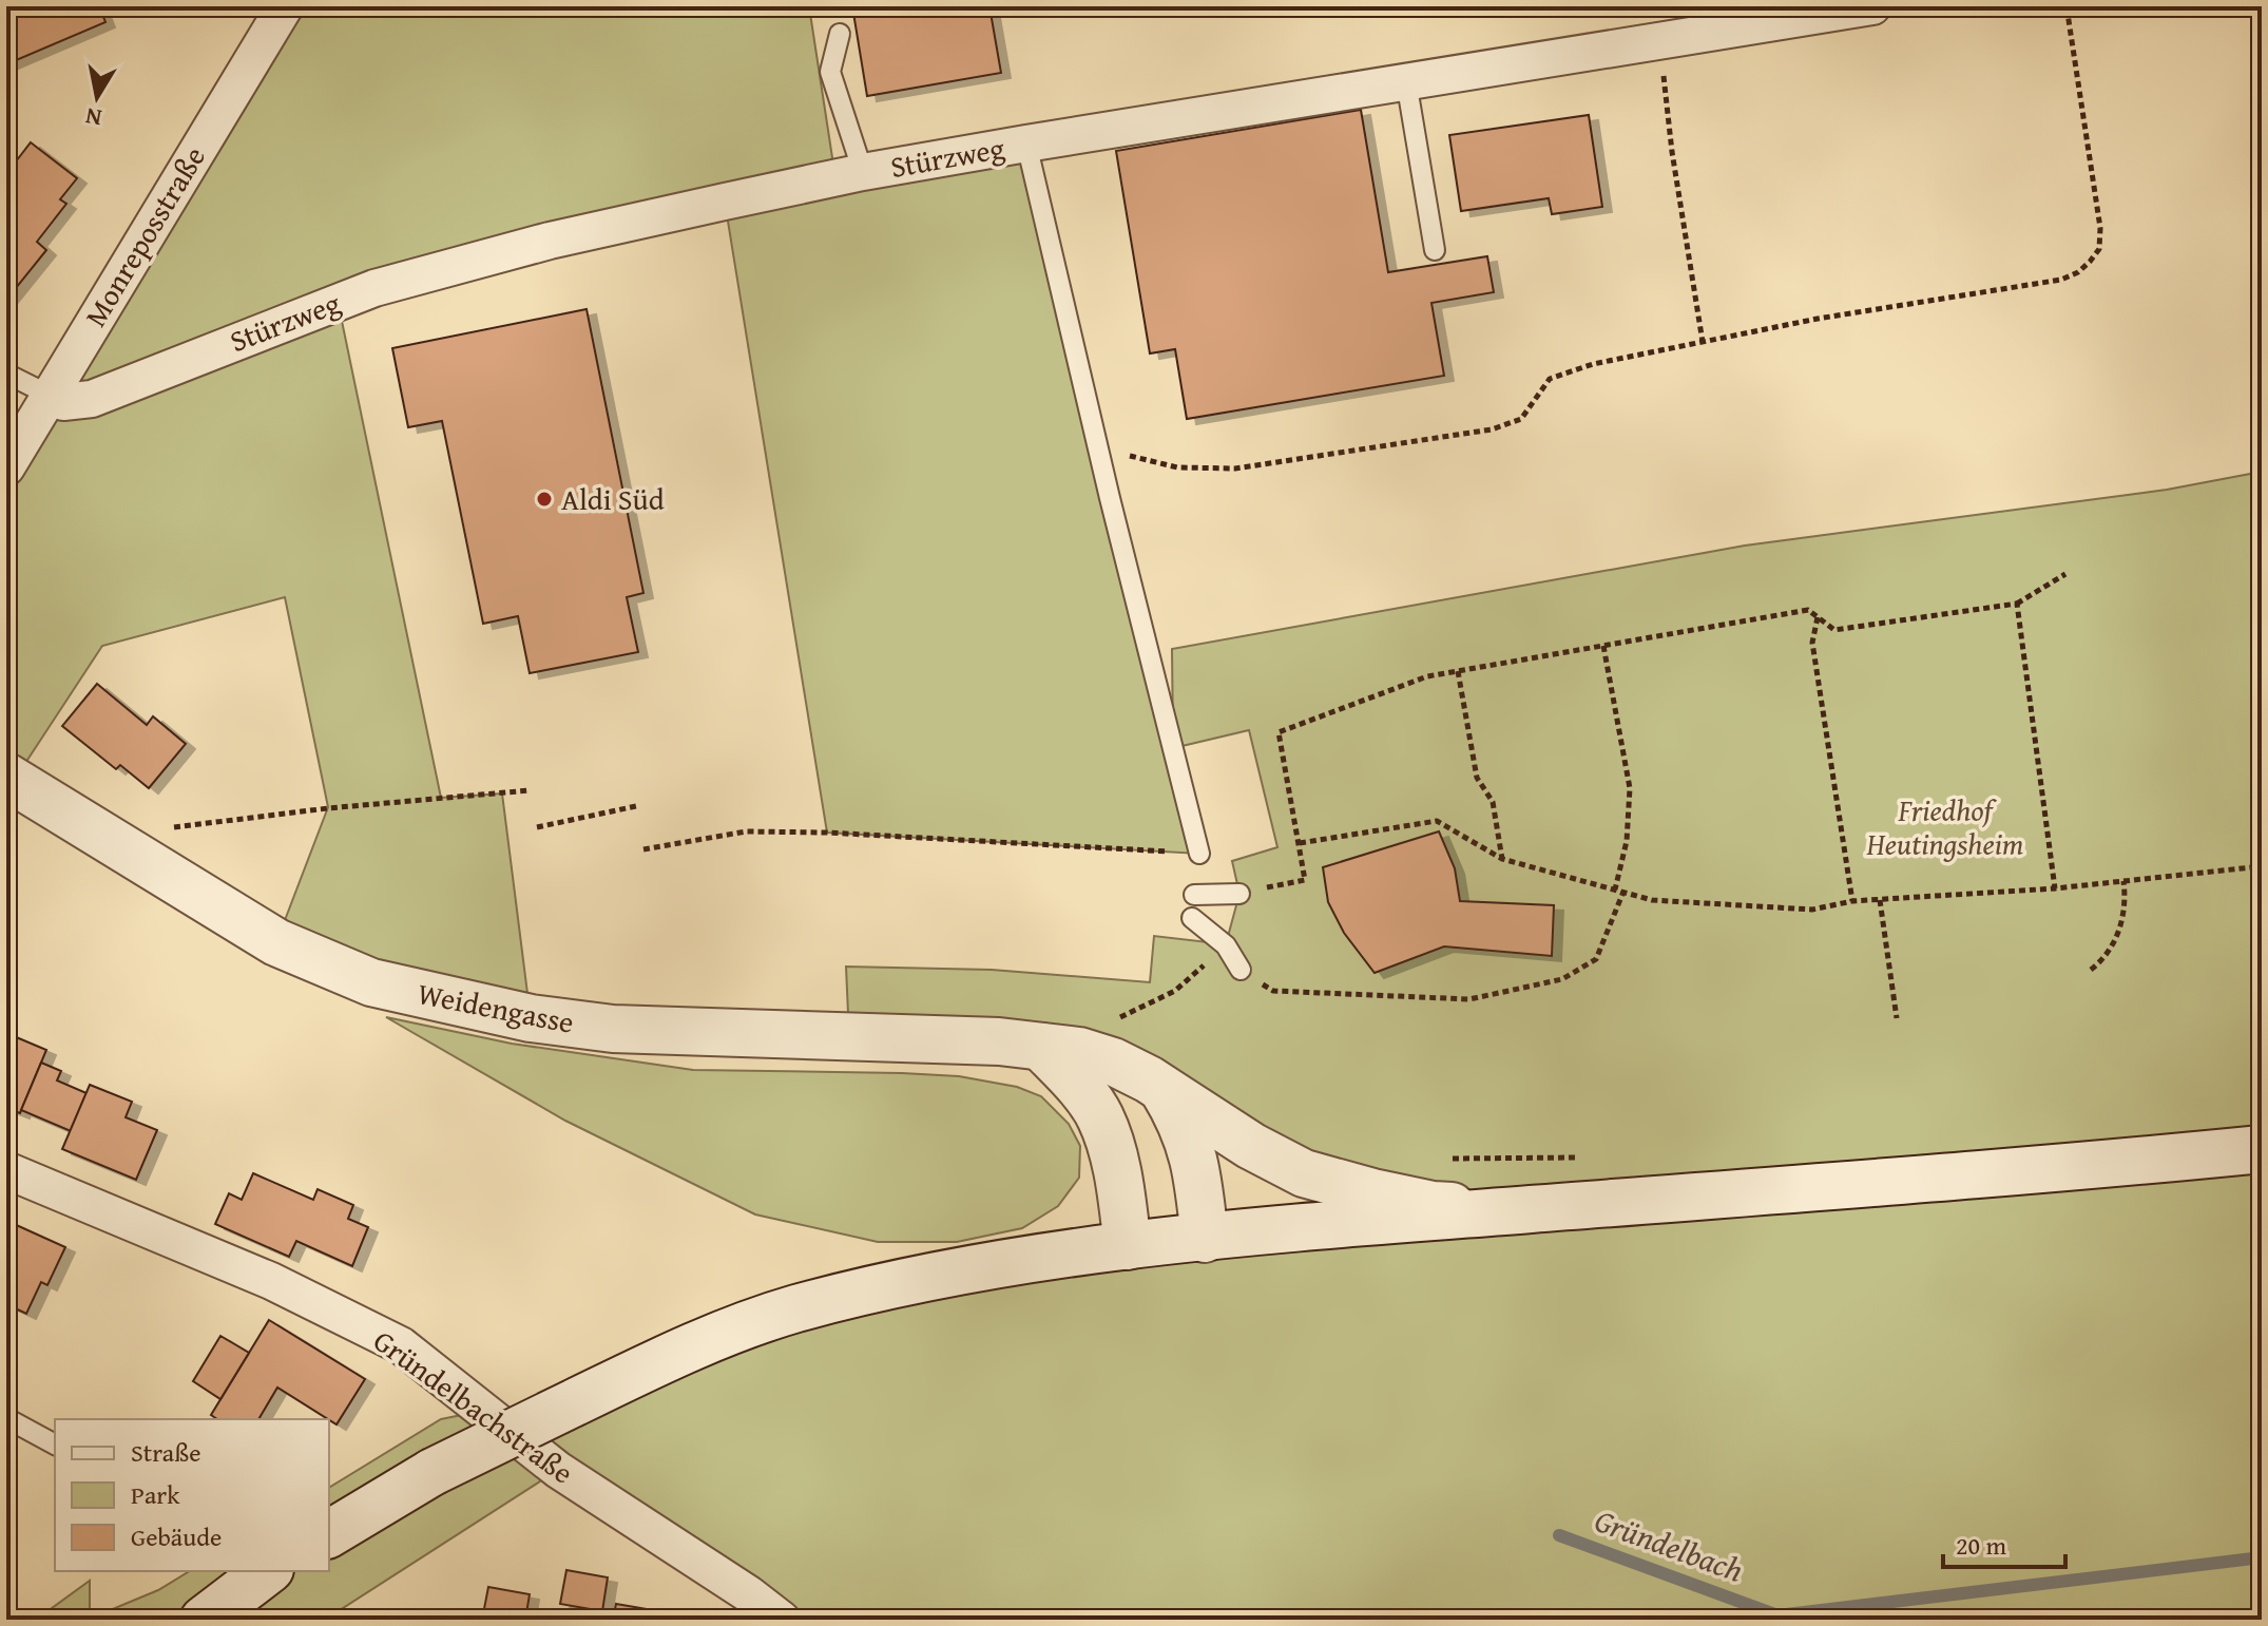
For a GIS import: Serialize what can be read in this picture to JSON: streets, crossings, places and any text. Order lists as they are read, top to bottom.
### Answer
{
  "streets": {
    "main road": ["Weidengasse"],
    "street": ["Stürzweg", "Monreposstraße", "Gründelbachstraße"]
  },
  "crossings": [
    ["Stürzweg", "Monreposstraße"]
  ],
  "water": ["Gründelbach"],
  "parks": ["Friedhof Heutingsheim"],
  "places": ["Aldi Süd"],
  "legend": ["Straße", "Park", "Gebäude"],
  "scale_bar": "20 m",
  "north": "bottom"
}
